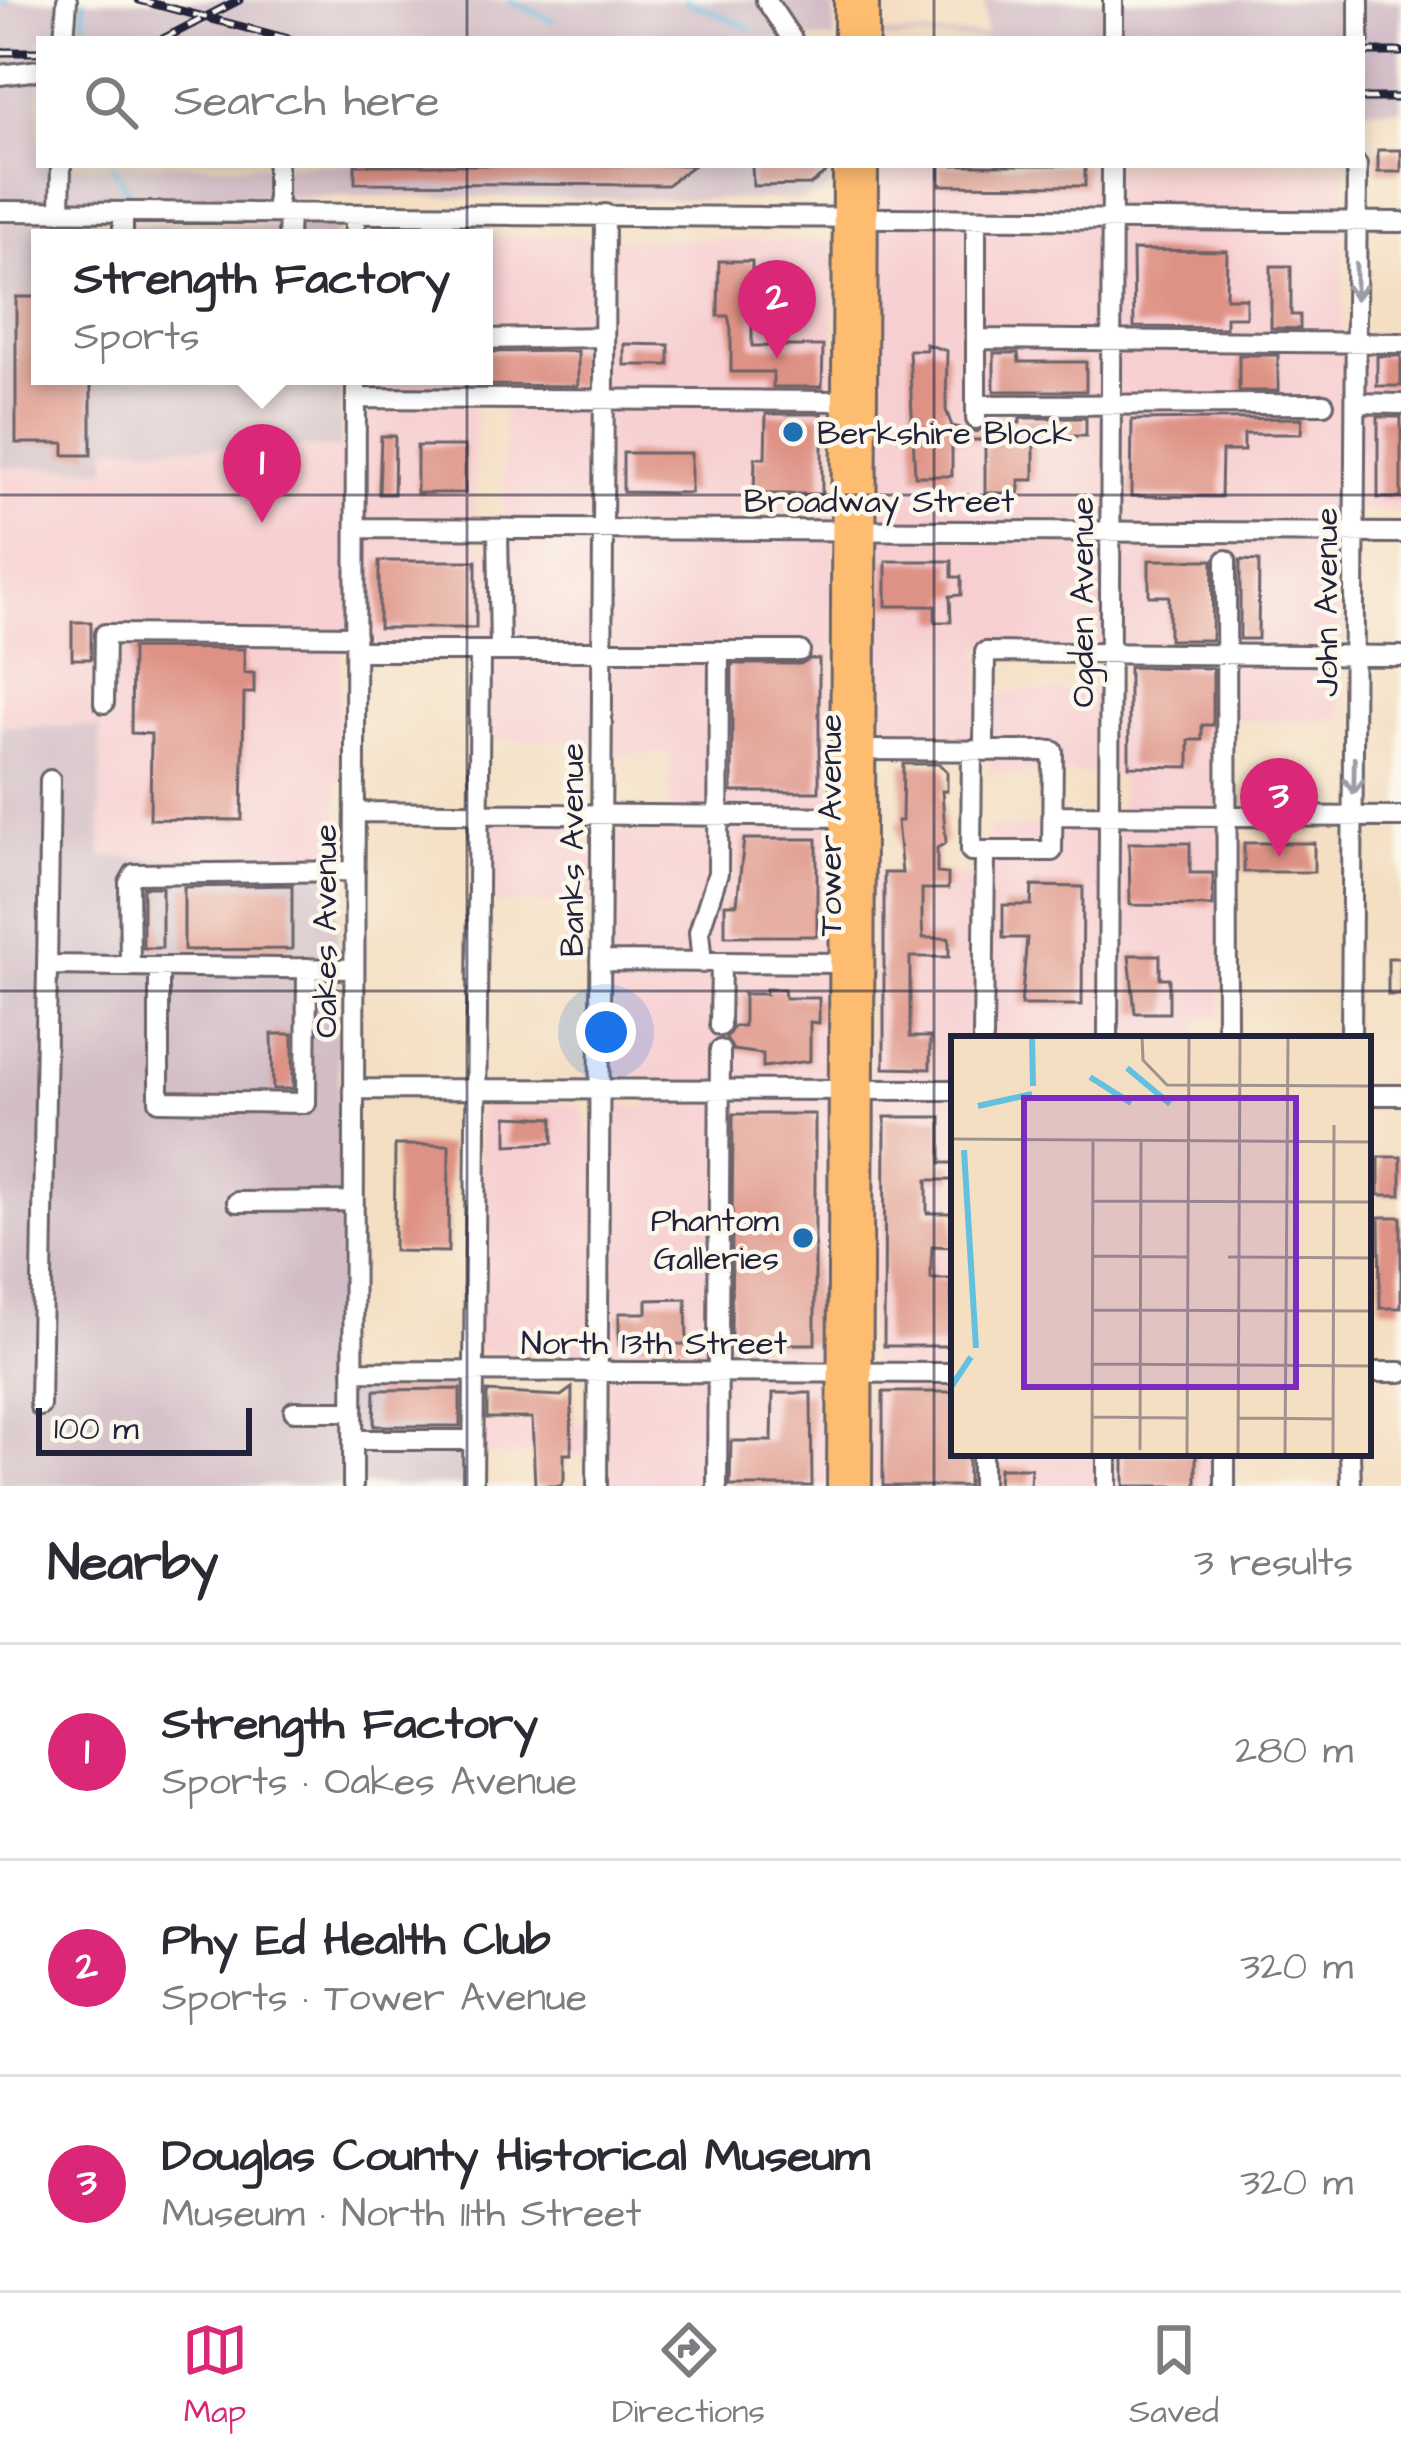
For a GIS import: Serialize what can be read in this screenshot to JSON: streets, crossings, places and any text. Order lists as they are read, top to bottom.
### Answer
{
  "streets": {
    "main road": ["Tower Avenue"],
    "street": [
      "Broadway Street",
      "Ogden Avenue",
      "John Avenue",
      "Banks Avenue",
      "Oakes Avenue",
      "North 13th Street"
    ]
  },
  "crossings": [
    ["Broadway Street", "Ogden Avenue"],
    ["Broadway Street", "John Avenue"],
    ["Broadway Street", "Tower Avenue"],
    ["Broadway Street", "Banks Avenue"],
    ["Broadway Street", "Oakes Avenue"],
    ["Tower Avenue", "North 13th Street"],
    ["Banks Avenue", "North 13th Street"],
    ["Oakes Avenue", "North 13th Street"]
  ],
  "places": ["Berkshire Block", "Phantom Galleries"],
  "scale_bar": "100 m",
  "page": {
    "search": "Search here",
    "popup": ["Strength Factory", "Sports"],
    "pins": ["2", "1", "3"],
    "scale": "100 m",
    "heading": ["Nearby", "3 results"],
    "list": [
      {
        "mark": "1",
        "name": "Strength Factory",
        "note": "Sports · Oakes Avenue",
        "value": "280 m"
      },
      {
        "mark": "2",
        "name": "Phy Ed Health Club",
        "note": "Sports · Tower Avenue",
        "value": "320 m"
      },
      {
        "mark": "3",
        "name": "Douglas County Historical Museum",
        "note": "Museum · North 11th Street",
        "value": "320 m"
      }
    ],
    "nav": ["Map", "Directions", "Saved"]
  }
}
